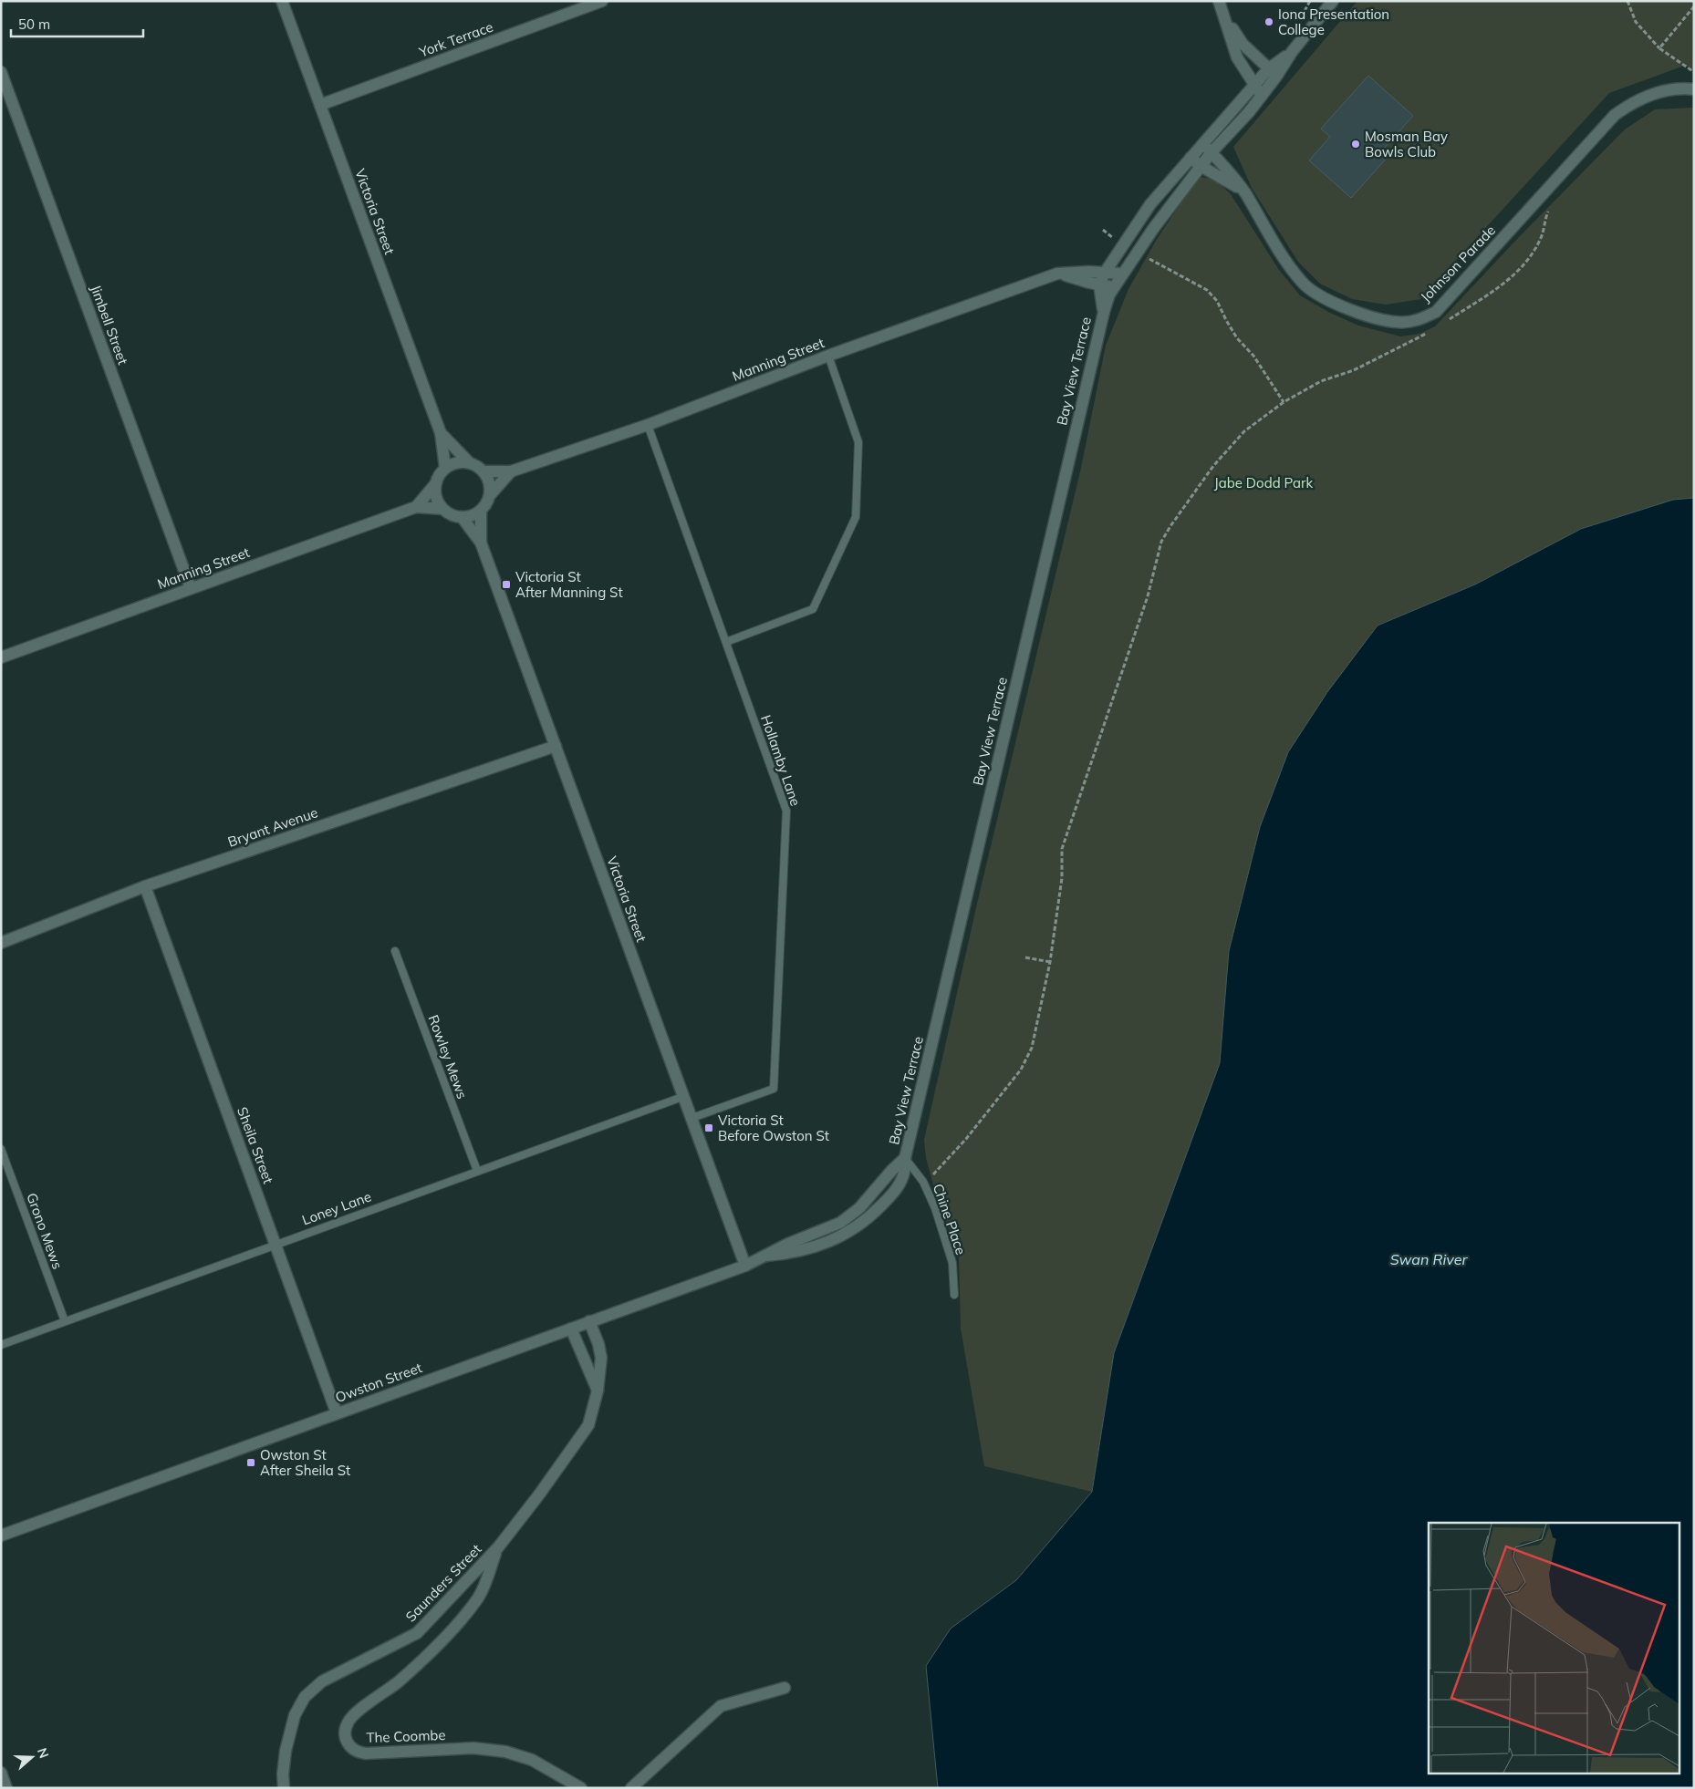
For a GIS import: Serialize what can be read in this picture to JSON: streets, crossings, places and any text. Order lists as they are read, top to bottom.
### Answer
{
  "streets": {
    "street": [
      "York Terrace",
      "Victoria Street",
      "Johnson Parade",
      "Jimbell Street",
      "Manning Street",
      "Bay View Terrace",
      "Bryant Avenue",
      "Sheila Street",
      "Owston Street",
      "Saunders Street",
      "The Coombe"
    ],
    "lane": [
      "Hollamby Lane",
      "Rowley Mews",
      "Loney Lane",
      "Chine Place",
      "Grono Mews"
    ]
  },
  "crossings": [
    ["York Terrace", "Victoria Street"],
    ["Victoria Street", "Manning Street"],
    ["Victoria Street", "Hollamby Lane"],
    ["Victoria Street", "Bryant Avenue"],
    ["Victoria Street", "Loney Lane"],
    ["Victoria Street", "Owston Street"],
    ["Johnson Parade", "Bay View Terrace"],
    ["Jimbell Street", "Manning Street"],
    ["Manning Street", "Bay View Terrace"],
    ["Manning Street", "Hollamby Lane"],
    ["Bay View Terrace", "Chine Place"],
    ["Bay View Terrace", "Owston Street"],
    ["Bryant Avenue", "Sheila Street"],
    ["Rowley Mews", "Loney Lane"],
    ["Sheila Street", "Loney Lane"],
    ["Sheila Street", "Owston Street"],
    ["Loney Lane", "Grono Mews"],
    ["Owston Street", "Saunders Street"],
    ["Saunders Street", "The Coombe"]
  ],
  "water": ["Swan River"],
  "parks": ["Jabe Dodd Park"],
  "places": {
    "other": ["Iona Presentation College", "Mosman Bay Bowls Club"],
    "transit": ["Victoria St After Manning St", "Victoria St Before Owston St", "Owston St After Sheila St"]
  },
  "scale_bar": "50 m",
  "north": "right"
}
